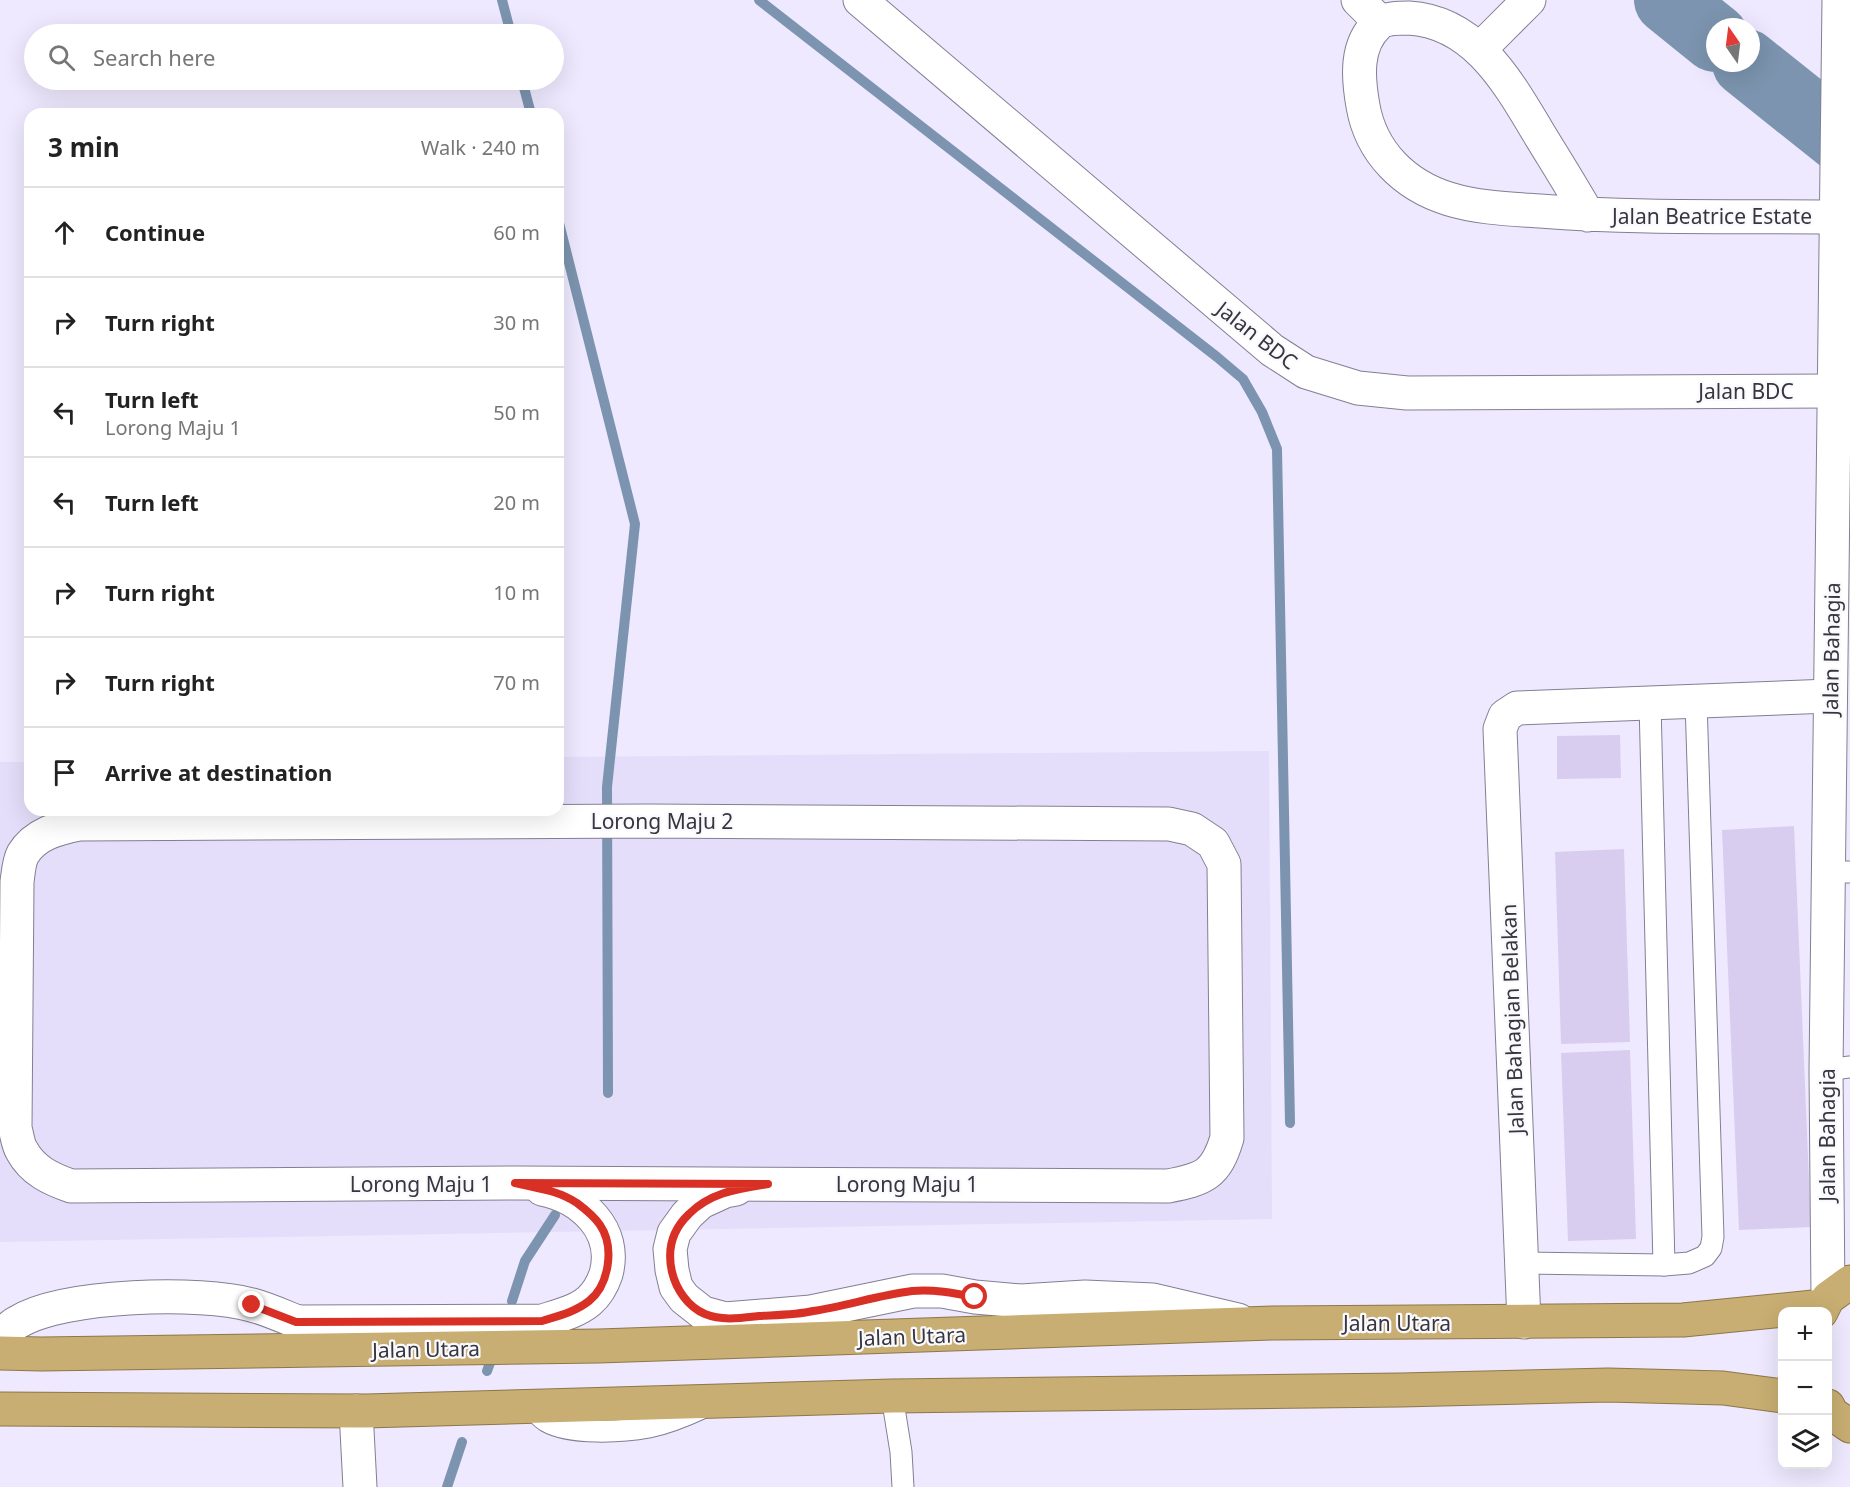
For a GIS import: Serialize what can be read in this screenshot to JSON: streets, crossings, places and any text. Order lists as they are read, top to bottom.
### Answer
{
  "streets": {
    "highway": ["Jalan Utara"],
    "street": [
      "Jalan Beatrice Estate",
      "Jalan BDC",
      "Jalan Bahagia",
      "Lorong Maju 2",
      "Jalan Bahagian Belakan",
      "Lorong Maju 1"
    ]
  },
  "crossings": [
    ["Jalan Beatrice Estate", "Jalan Bahagia"],
    ["Jalan BDC", "Jalan Bahagia"],
    ["Jalan Bahagia", "Jalan Utara"],
    ["Lorong Maju 2", "Lorong Maju 1"],
    ["Jalan Bahagian Belakan", "Jalan Utara"]
  ],
  "north": "top",
  "page": {
    "search": "Search here",
    "heading": ["3 min", "Walk · 240 m"],
    "list": [
      ["Continue", "60 m"],
      ["Turn right", "30 m"],
      ["Turn left", "Lorong Maju 1", "50 m"],
      ["Turn left", "20 m"],
      ["Turn right", "10 m"],
      ["Turn right", "70 m"],
      "Arrive at destination"
    ],
    "map_buttons": ["+", "−"]
  }
}
